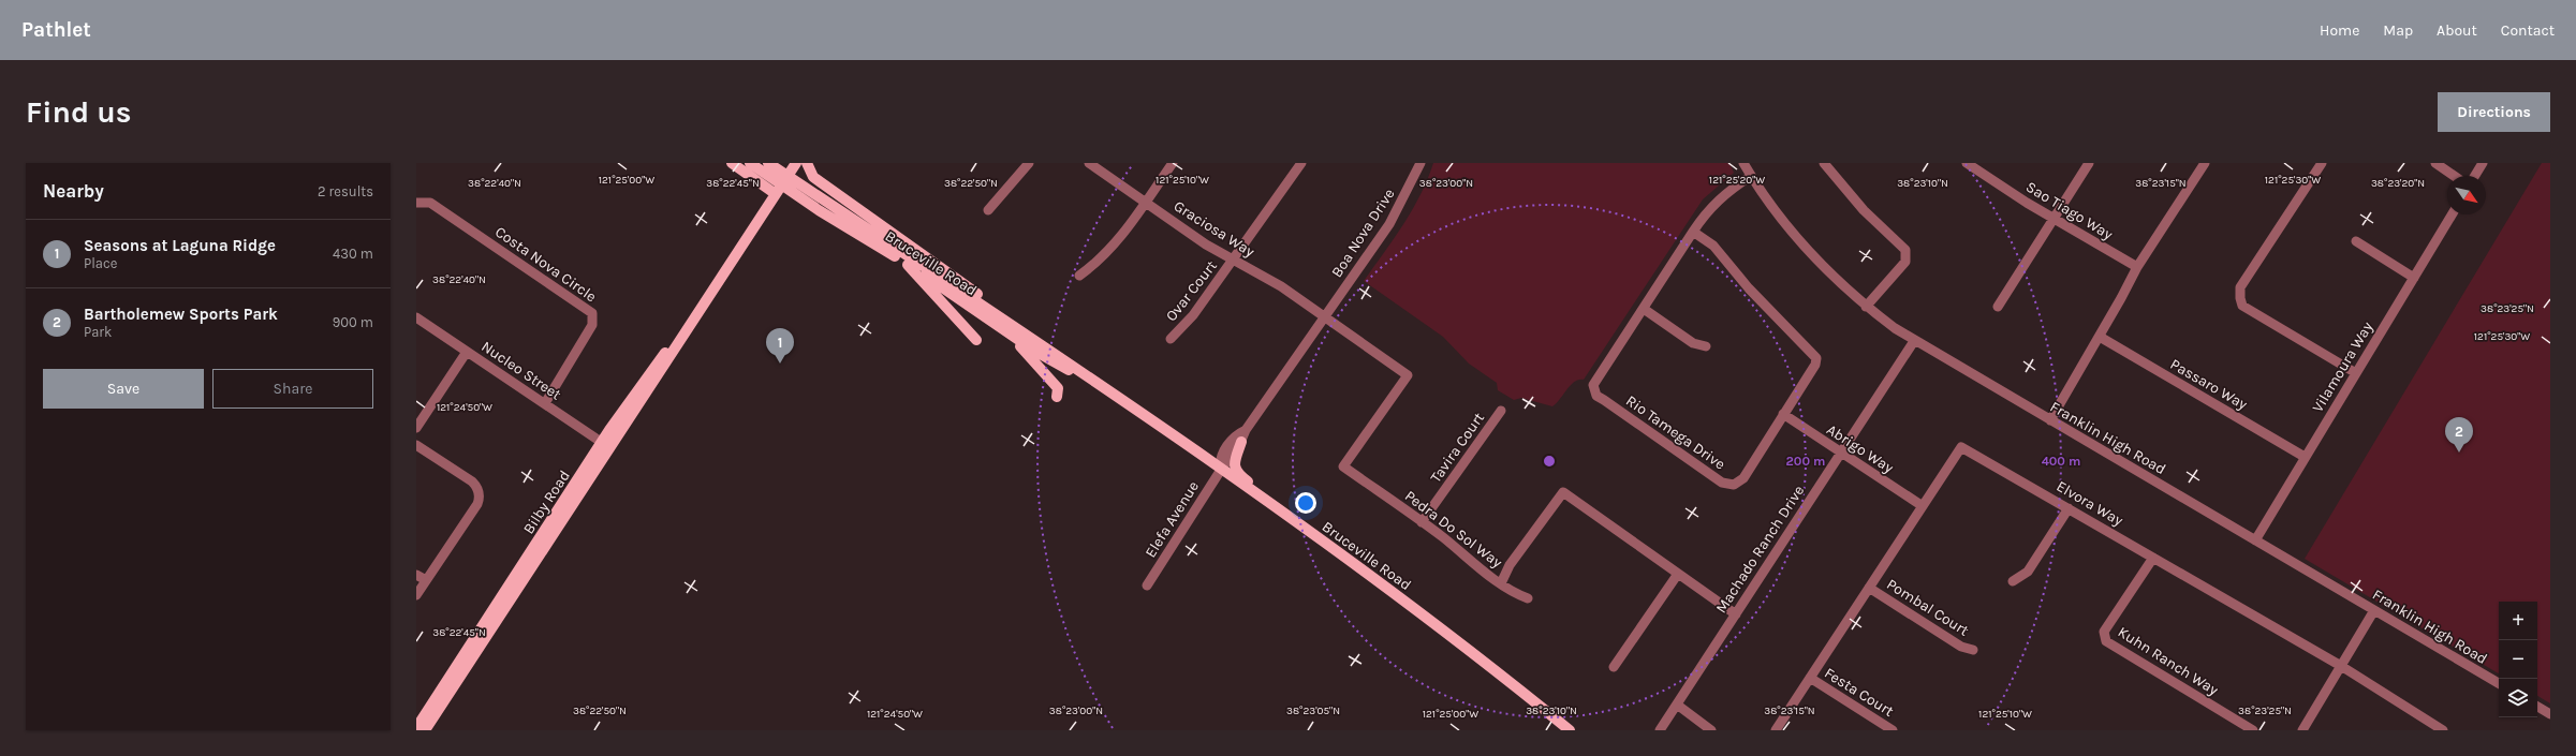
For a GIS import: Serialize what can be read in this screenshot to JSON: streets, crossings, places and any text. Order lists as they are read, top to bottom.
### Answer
{
  "streets": {
    "main road": ["Bruceville Road", "Bilby Road"],
    "street": [
      "Sao Tiago Way",
      "Graciosa Way",
      "Boa Nova Drive",
      "Costa Nova Circle",
      "Ovar Court",
      "Vilamoura Way",
      "Nucleo Street",
      "Passaro Way",
      "Rio Tamega Drive",
      "Franklin High Road",
      "Tavira Court",
      "Abrigo Way",
      "Elvora Way",
      "Elefa Avenue",
      "Pedra Do Sol Way",
      "Machado Ranch Drive",
      "Pombal Court",
      "Kuhn Ranch Way",
      "Festa Court"
    ]
  },
  "crossings": [
    ["Graciosa Way", "Boa Nova Drive"],
    ["Graciosa Way", "Ovar Court"],
    ["Graciosa Way", "Elefa Avenue"],
    ["Graciosa Way", "Pedra Do Sol Way"],
    ["Boa Nova Drive", "Elefa Avenue"],
    ["Boa Nova Drive", "Pedra Do Sol Way"],
    ["Bruceville Road", "Bilby Road"],
    ["Bruceville Road", "Elefa Avenue"],
    ["Costa Nova Circle", "Nucleo Street"],
    ["Vilamoura Way", "Passaro Way"],
    ["Vilamoura Way", "Franklin High Road"],
    ["Nucleo Street", "Bilby Road"],
    ["Rio Tamega Drive", "Franklin High Road"],
    ["Rio Tamega Drive", "Abrigo Way"],
    ["Franklin High Road", "Machado Ranch Drive"],
    ["Tavira Court", "Pedra Do Sol Way"],
    ["Abrigo Way", "Elvora Way"],
    ["Abrigo Way", "Machado Ranch Drive"],
    ["Elvora Way", "Pombal Court"],
    ["Elvora Way", "Kuhn Ranch Way"],
    ["Elvora Way", "Festa Court"],
    ["Elefa Avenue", "Pedra Do Sol Way"],
    ["Pedra Do Sol Way", "Machado Ranch Drive"]
  ],
  "north": "bottom right",
  "page": {
    "header": "Pathlet",
    "nav": [
      "Home",
      "Map",
      "About",
      "Contact"
    ],
    "buttons": [
      "Directions",
      ["Save", "Share"]
    ],
    "title": "Find us",
    "heading": ["Nearby", "2 results"],
    "list": [
      {
        "mark": "1",
        "name": "Seasons at Laguna Ridge",
        "note": "Place",
        "value": "430 m"
      },
      {
        "mark": "2",
        "name": "Bartholemew Sports Park",
        "note": "Park",
        "value": "900 m"
      }
    ],
    "pins": ["1", "2"],
    "map_buttons": ["+", "−"]
  },
  "coordinates": [
    "121°25'10\"W",
    "121°25'20\"W",
    "121°25'30\"W",
    "121°25'00\"W",
    "38°22'40\"N",
    "38°22'45\"N",
    "38°22'50\"N",
    "38°23'00\"N",
    "38°23'10\"N",
    "38°23'15\"N",
    "38°23'20\"N",
    "38°23'25\"N",
    "121°24'50\"W",
    "38°23'05\"N"
  ],
  "rings": ["200 m", "400 m"]
}
